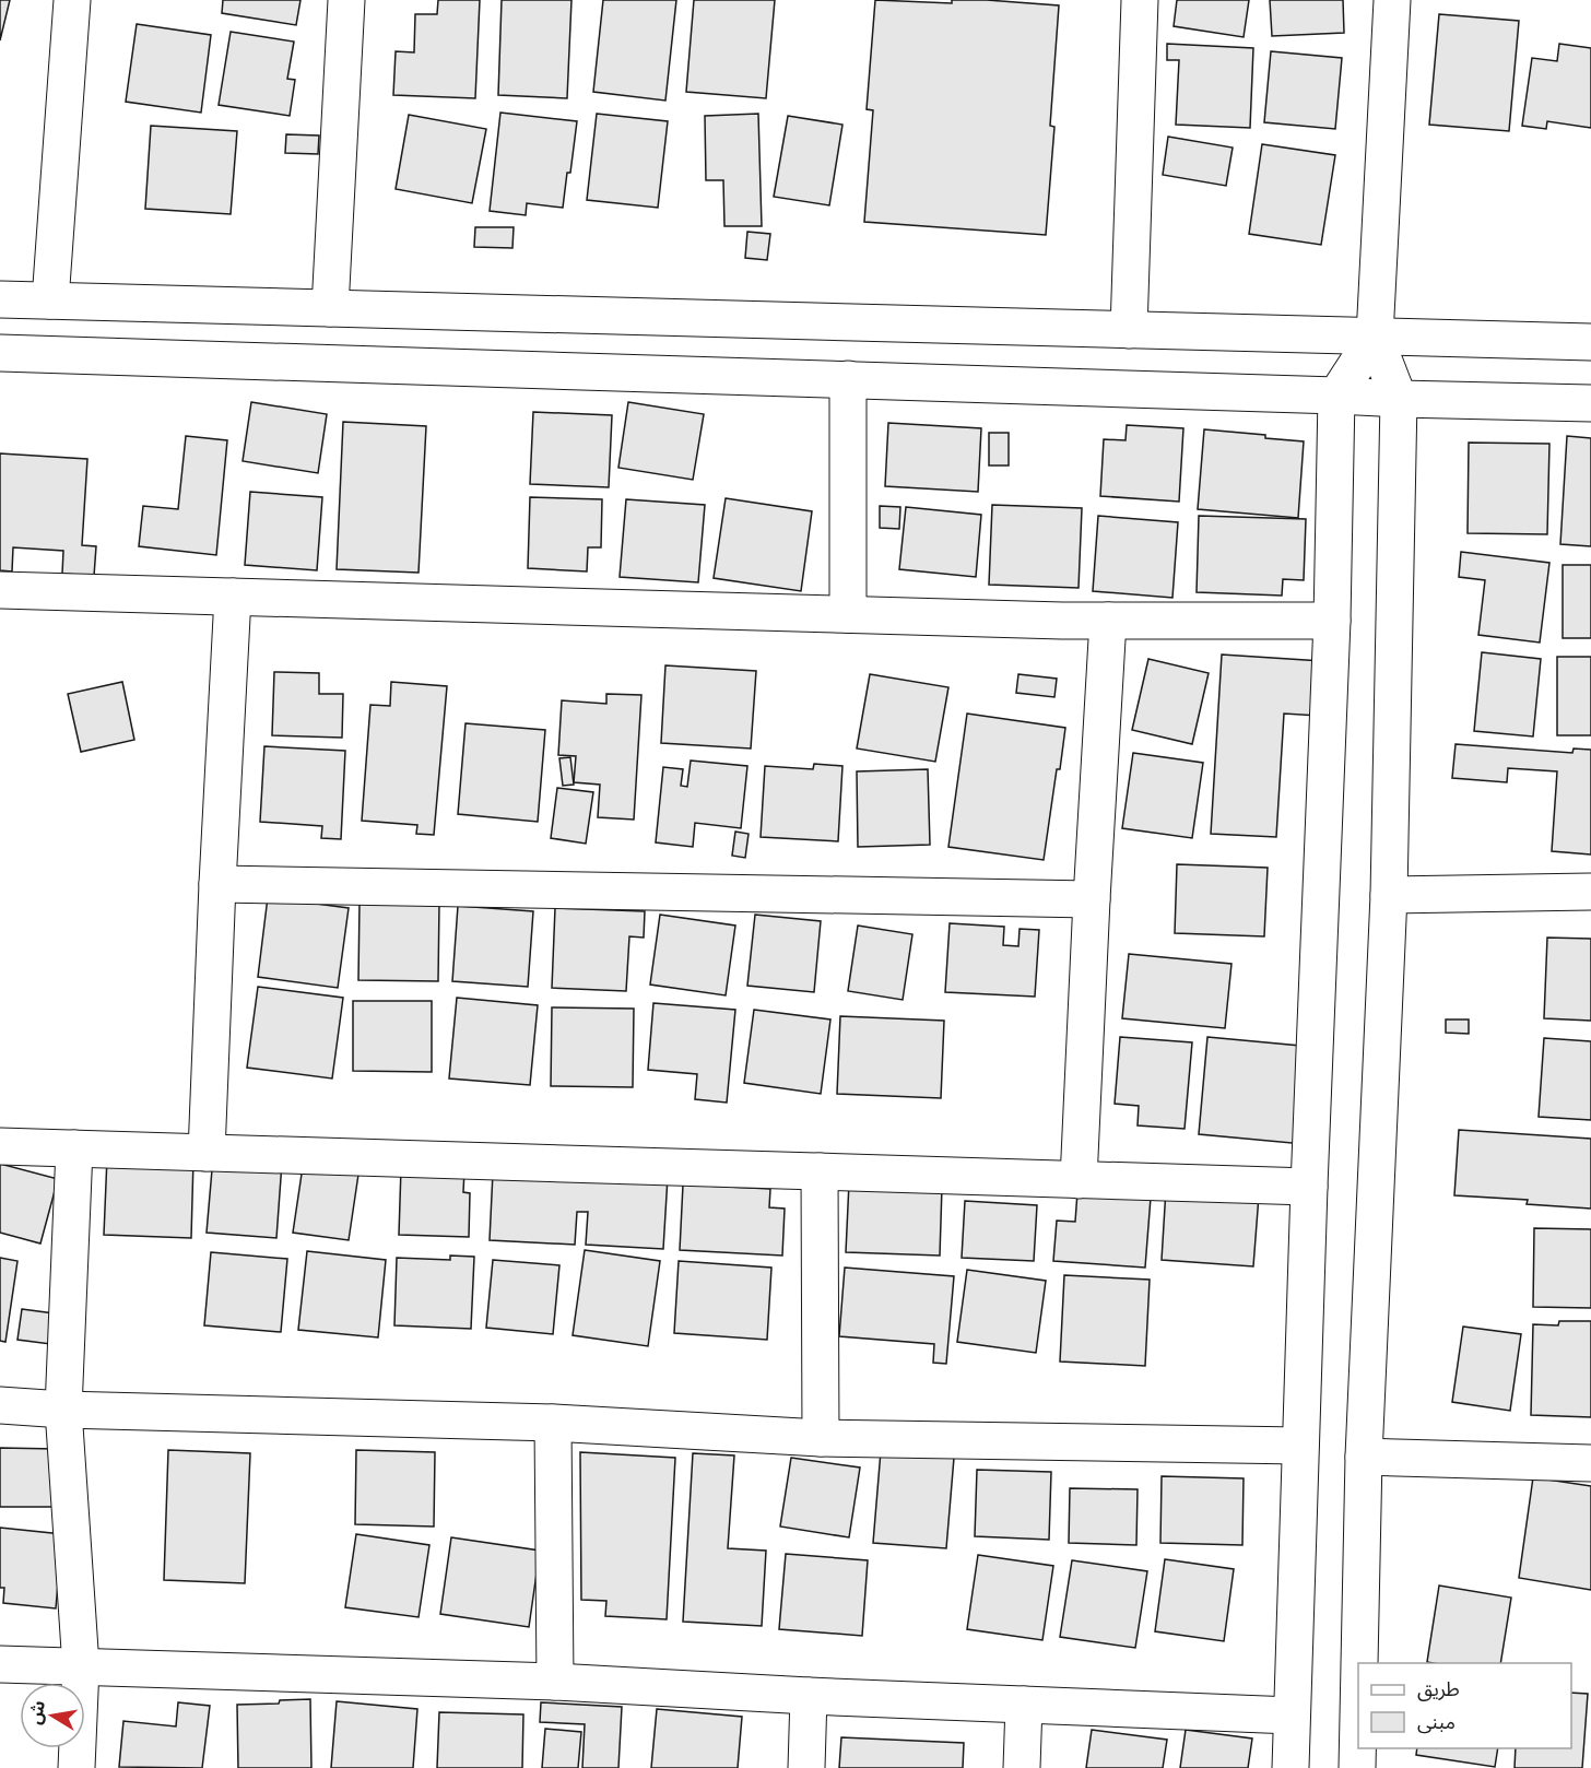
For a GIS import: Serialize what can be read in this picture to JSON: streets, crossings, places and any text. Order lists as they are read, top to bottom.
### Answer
{
  "legend": ["طريق", "مبنى"],
  "north": "left"
}
